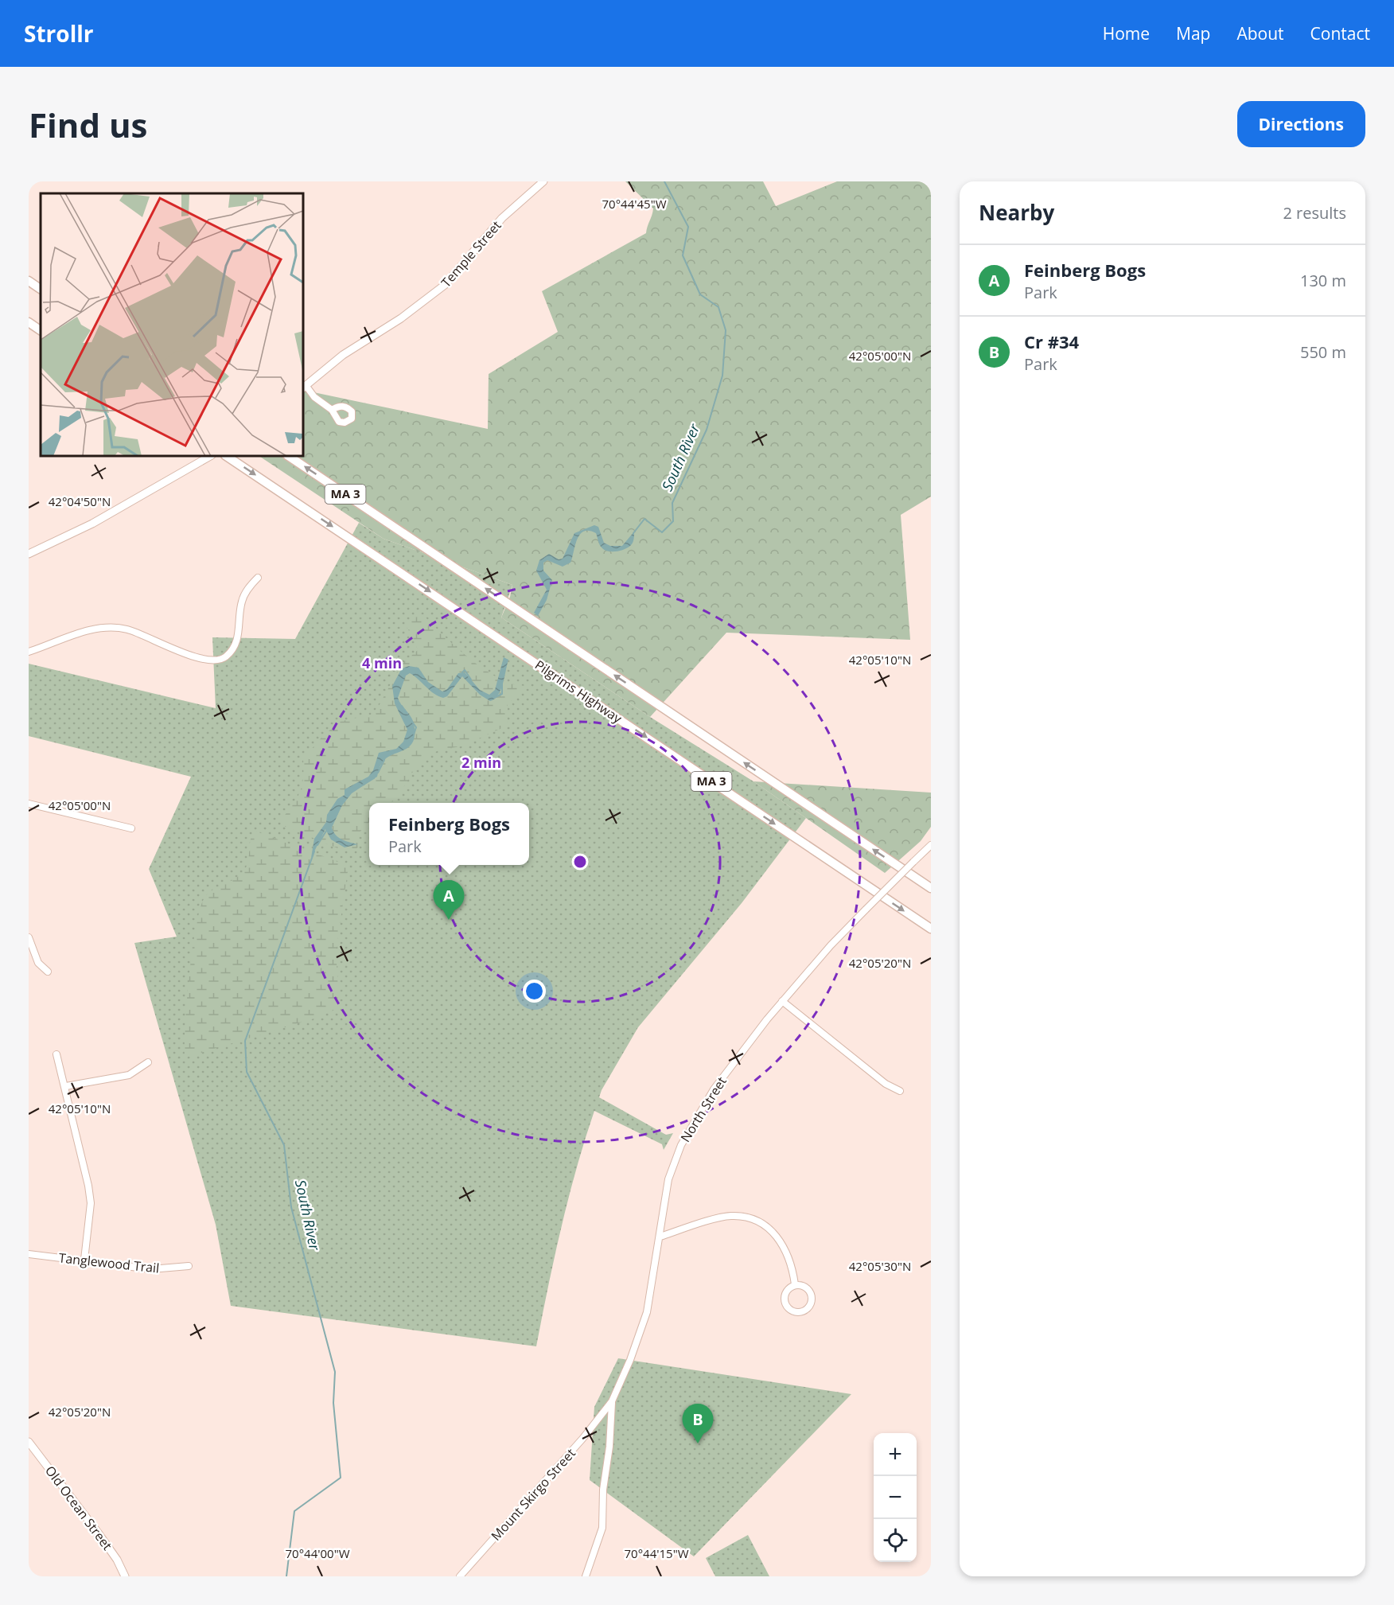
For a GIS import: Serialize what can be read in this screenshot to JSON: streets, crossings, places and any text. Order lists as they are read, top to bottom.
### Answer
{
  "streets": {
    "highway": ["MA 3", "Pilgrims Highway"],
    "main road": ["Temple Street", "Old Ocean Street"],
    "street": ["North Street", "Tanglewood Trail", "Mount Skirgo Street"]
  },
  "crossings": [
    ["North Street", "Mount Skirgo Street"]
  ],
  "water": ["South River"],
  "page": {
    "header": "Strollr",
    "nav": [
      "Home",
      "Map",
      "About",
      "Contact"
    ],
    "buttons": "Directions",
    "title": "Find us",
    "heading": ["Nearby", "2 results"],
    "list": [
      {
        "mark": "A",
        "name": "Feinberg Bogs",
        "note": "Park",
        "value": "130 m"
      },
      {
        "mark": "B",
        "name": "Cr #34",
        "note": "Park",
        "value": "550 m"
      }
    ],
    "popup": ["Feinberg Bogs", "Park"],
    "pins": ["A", "B"],
    "map_buttons": ["+", "−"]
  },
  "coordinates": [
    "70°44'45\"W",
    "42°05'00\"N",
    "42°04'50\"N",
    "42°05'10\"N",
    "42°05'20\"N",
    "42°05'30\"N",
    "70°44'00\"W",
    "70°44'15\"W"
  ],
  "rings": ["4 min", "2 min"]
}
